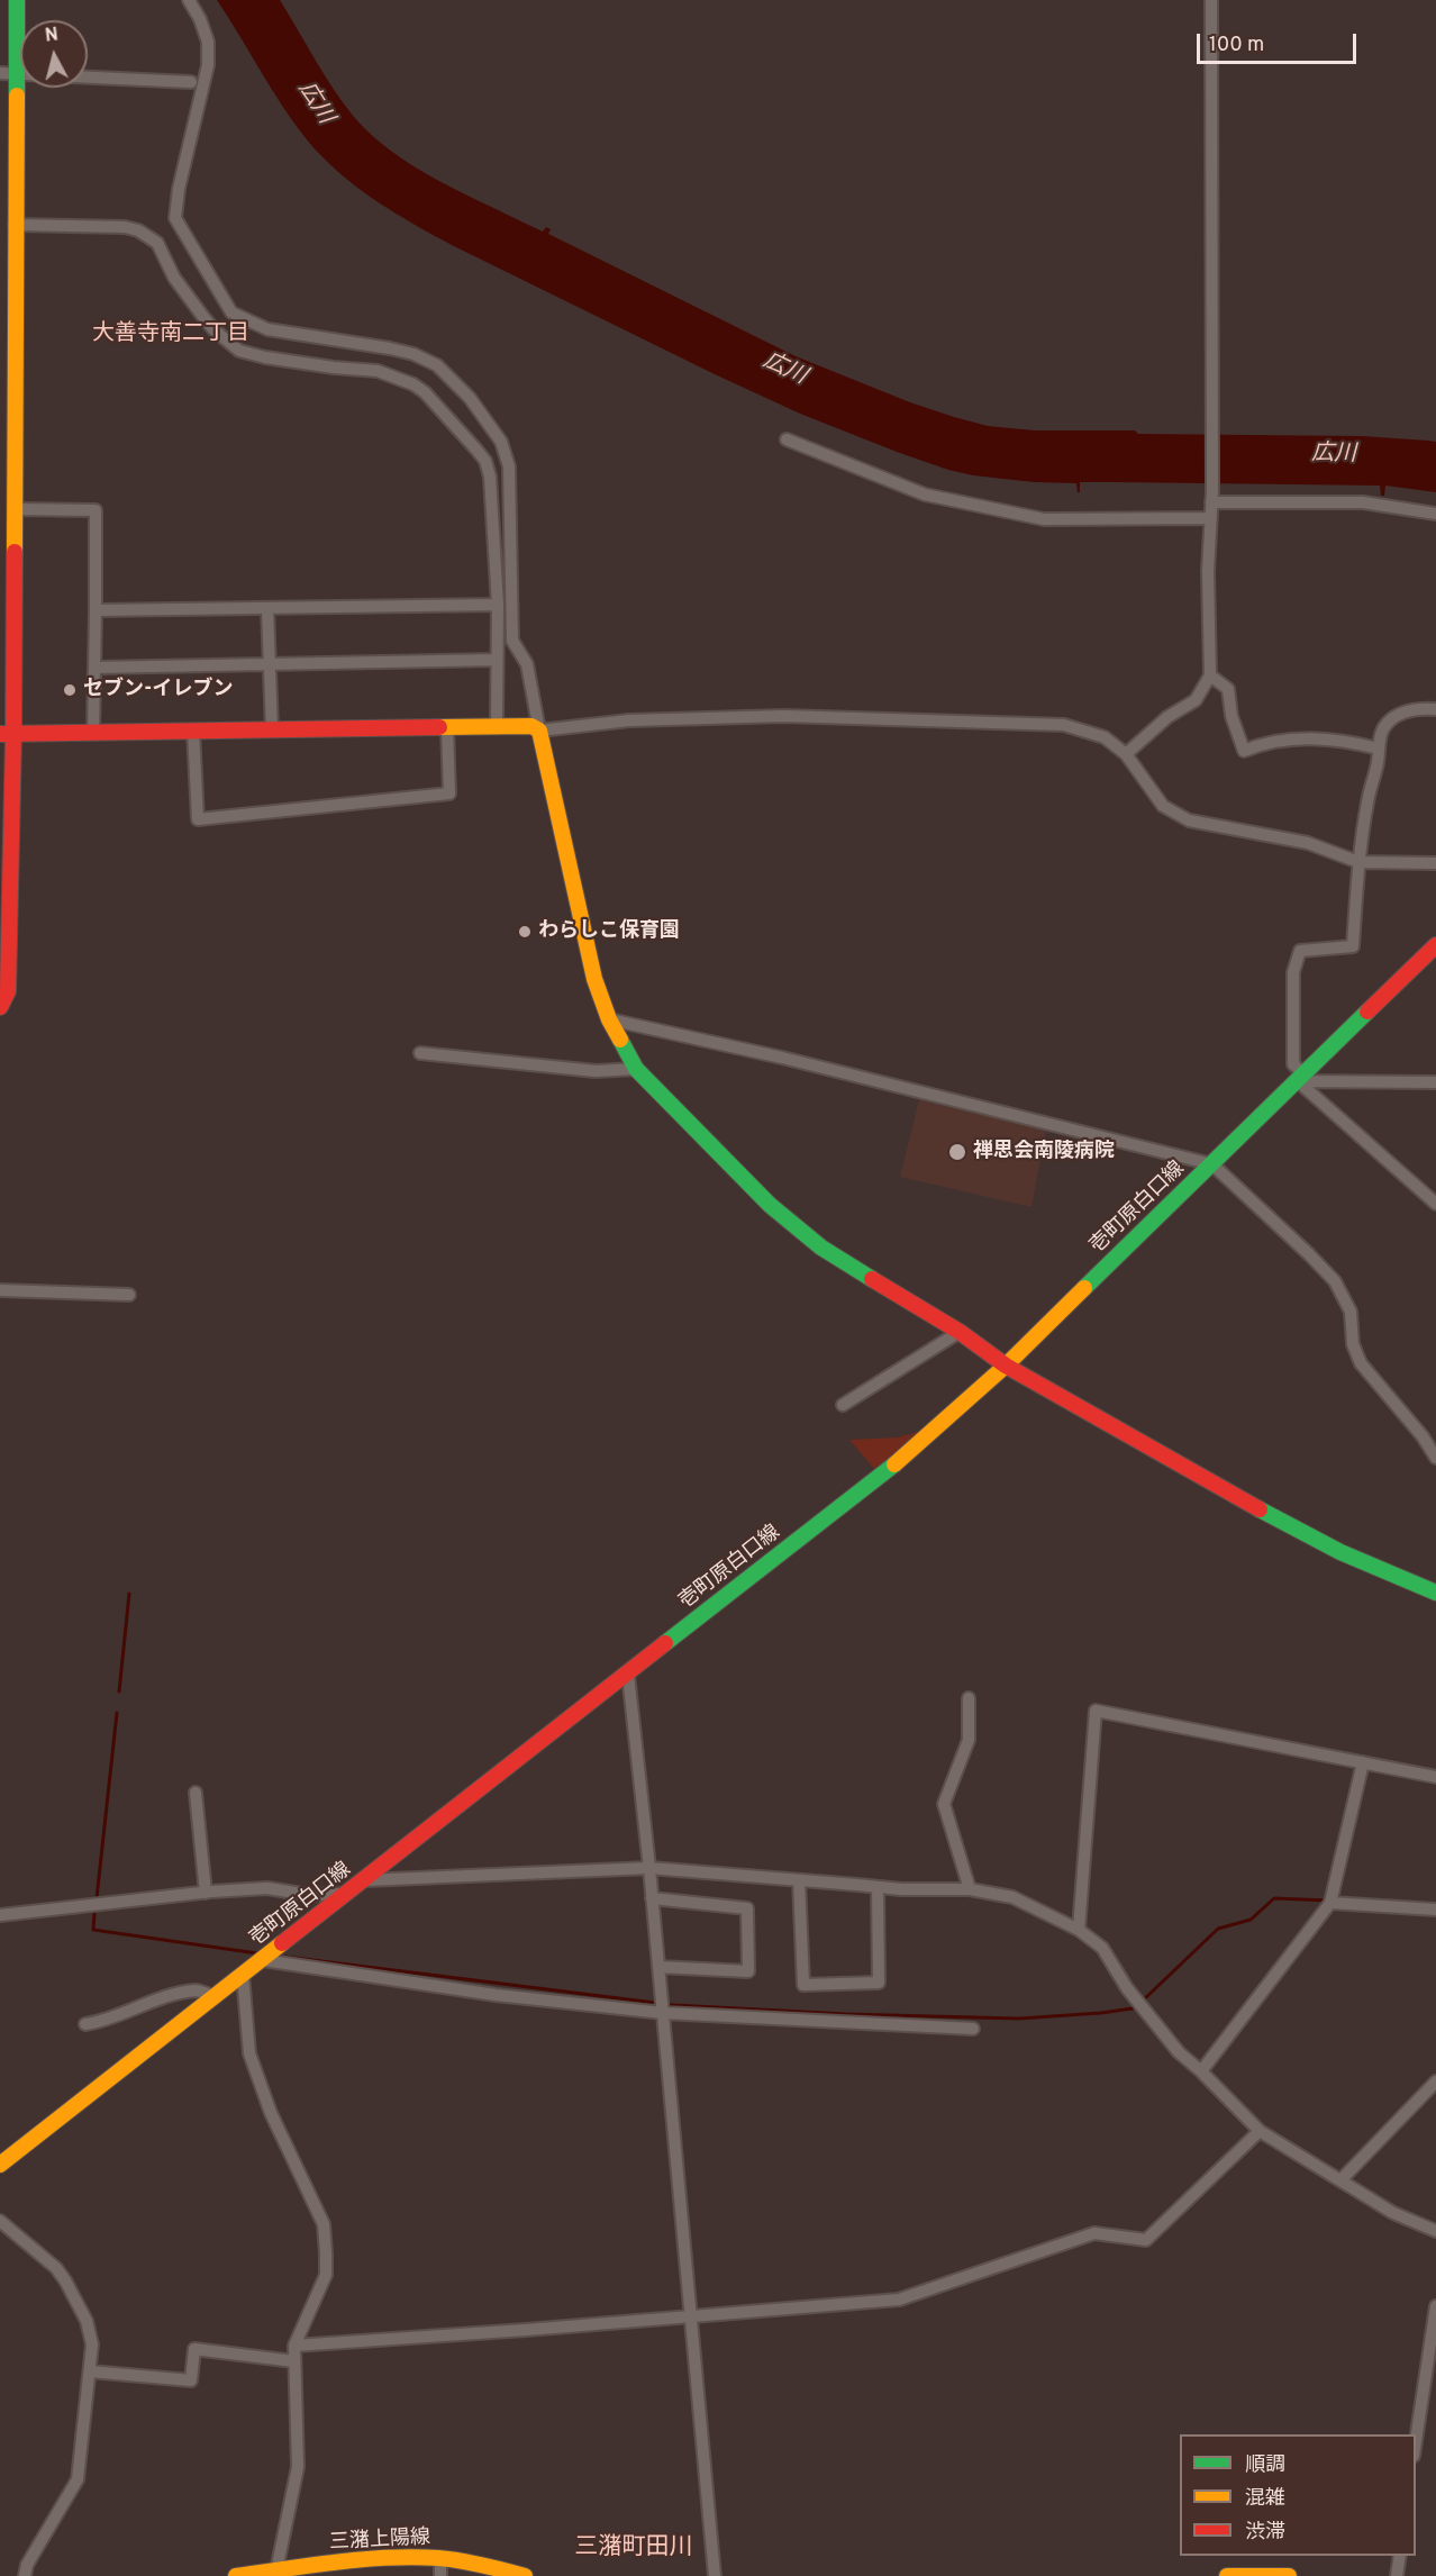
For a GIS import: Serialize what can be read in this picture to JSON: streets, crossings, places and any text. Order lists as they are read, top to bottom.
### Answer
{
  "streets": {
    "street": ["壱町原白口線", "三潴上陽線"]
  },
  "districts": ["大善寺南二丁目", "三潴町田川"],
  "water": ["広川"],
  "places": ["セブン-イレブン", "わらしこ保育園", "禅思会南陵病院"],
  "legend": ["順調", "混雑", "渋滞"],
  "scale_bar": "100 m",
  "north": "top"
}
